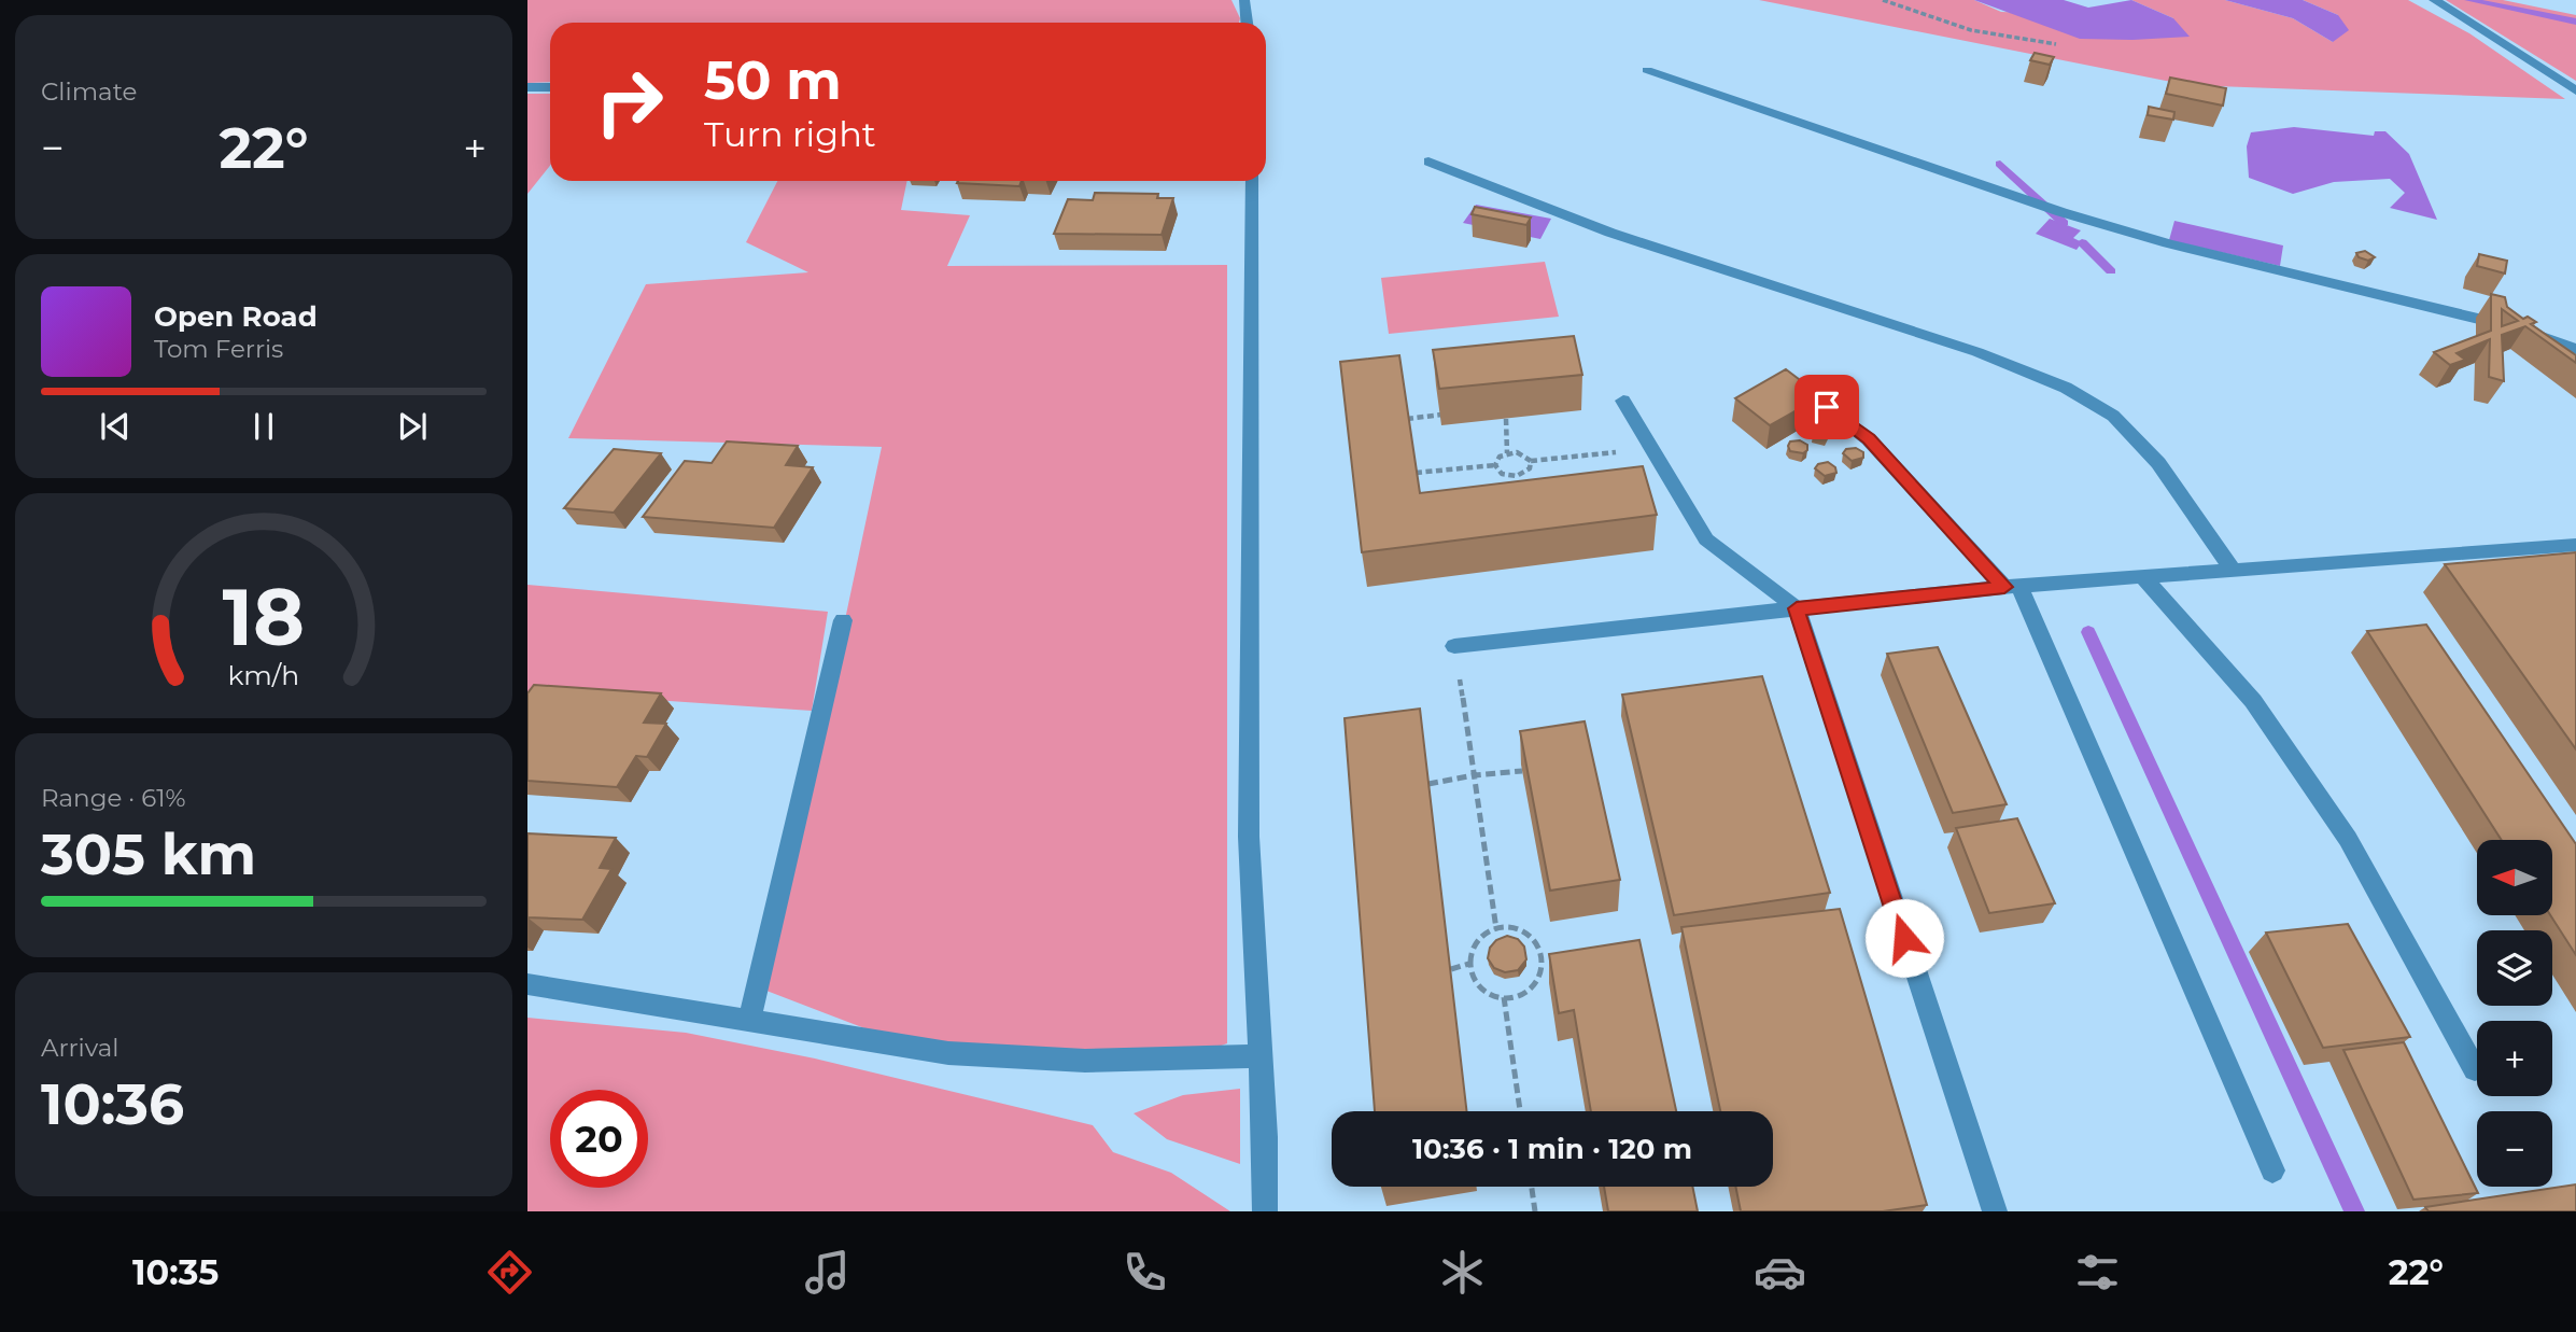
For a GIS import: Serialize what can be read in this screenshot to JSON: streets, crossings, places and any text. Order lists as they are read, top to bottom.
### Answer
{
  "north": "left",
  "page": {
    "tile": [
      "Climate",
      ["Range · 61%", "305 km"],
      ["Arrival", "10:36"]
    ],
    "turn": ["50 m", "Turn right"],
    "heat": ["−", "22°", "+"],
    "song": ["Open Road", "Tom Ferris"],
    "map_buttons": ["+", "−"],
    "limit": "20",
    "trip": "10:36 · 1 min · 120 m",
    "tabs": ["10:35", "22°"],
    "gauge": ["18", "km/h"]
  }
}
